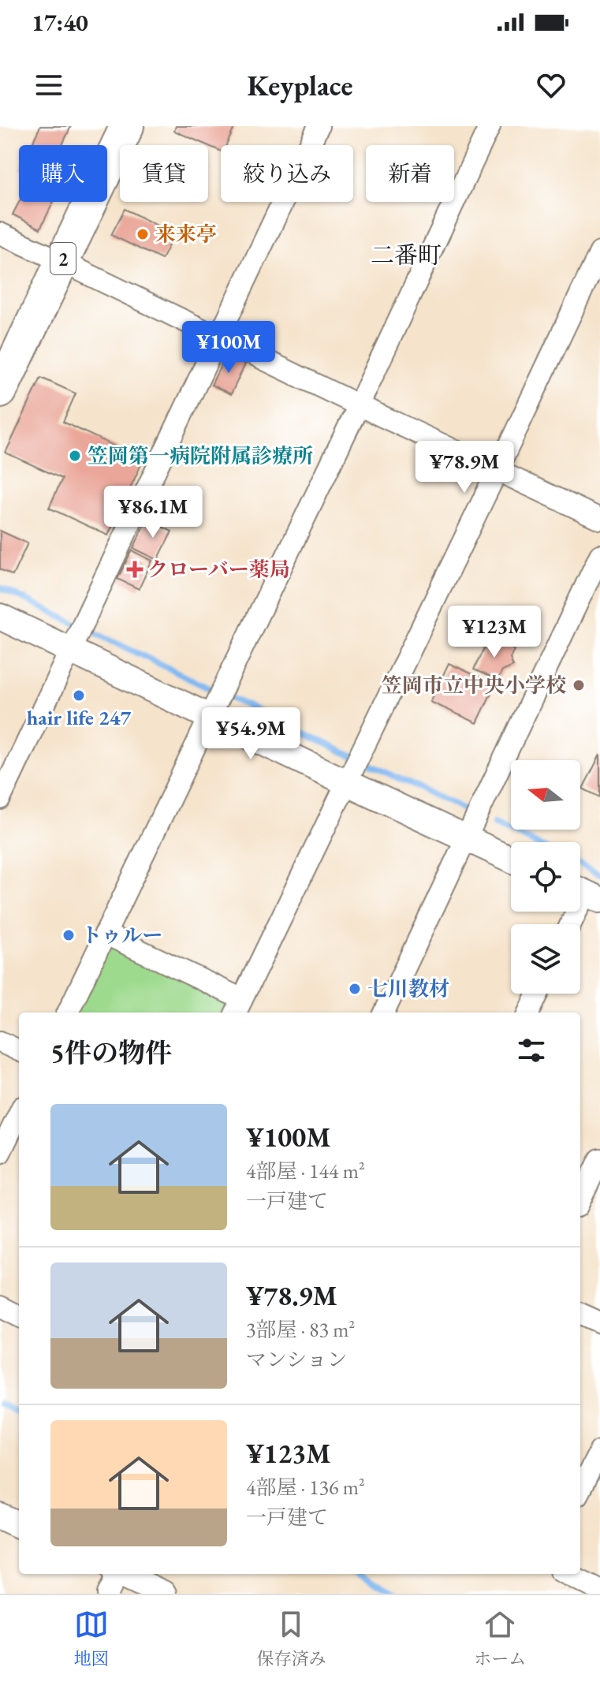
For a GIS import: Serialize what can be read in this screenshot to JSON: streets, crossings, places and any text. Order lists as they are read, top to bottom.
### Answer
{
  "streets": {
    "highway": ["2"]
  },
  "districts": ["二番町"],
  "places": {
    "other": [
      "来来亭",
      "笠岡第一病院附属診療所",
      "笠岡市立中央小学校",
      "hair life 247",
      "トゥルー",
      "七川教材"
    ],
    "health": ["クローバー薬局"]
  },
  "north": "left",
  "page": {
    "status": "17:40",
    "header": "Keyplace",
    "chip": [
      "購入",
      "賃貸",
      "絞り込み",
      "新着"
    ],
    "price": [
      "¥100M",
      "¥78.9M",
      "¥86.1M",
      "¥123M",
      "¥54.9M"
    ],
    "heading": "5件の物件",
    "list": [
      {
        "name": "¥100M",
        "note": "4部屋 · 144 m² · 一戸建て"
      },
      {
        "name": "¥78.9M",
        "note": "3部屋 · 83 m² · マンション"
      },
      {
        "name": "¥123M",
        "note": "4部屋 · 136 m² · 一戸建て"
      }
    ],
    "tabs": ["地図", "保存済み", "ホーム"]
  }
}
